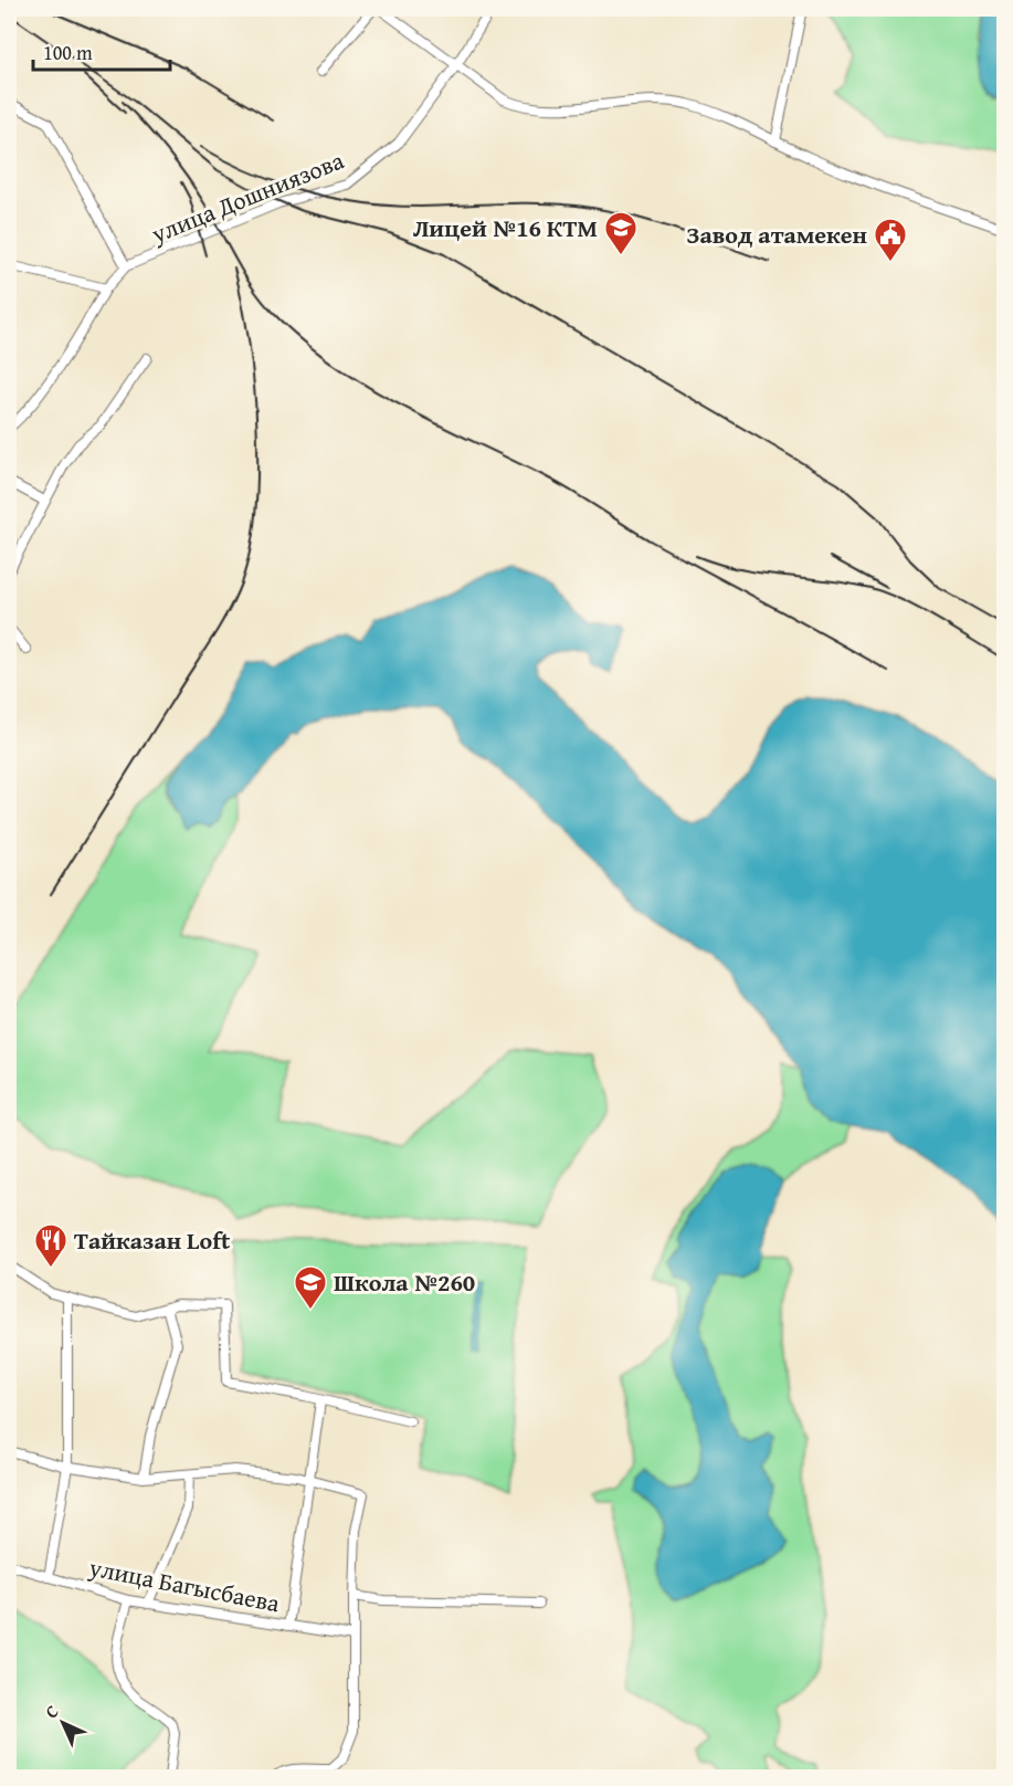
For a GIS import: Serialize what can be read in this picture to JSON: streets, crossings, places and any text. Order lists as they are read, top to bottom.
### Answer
{
  "streets": {
    "street": ["улица Дошниязова", "улица Багысбаева"]
  },
  "places": {
    "school or university": ["Лицей №16 КТМ", "Школа №260"],
    "public building": ["Завод атамекен"],
    "restaurant": ["Тайказан Loft"]
  },
  "scale_bar": "100 m",
  "north": "top left"
}
